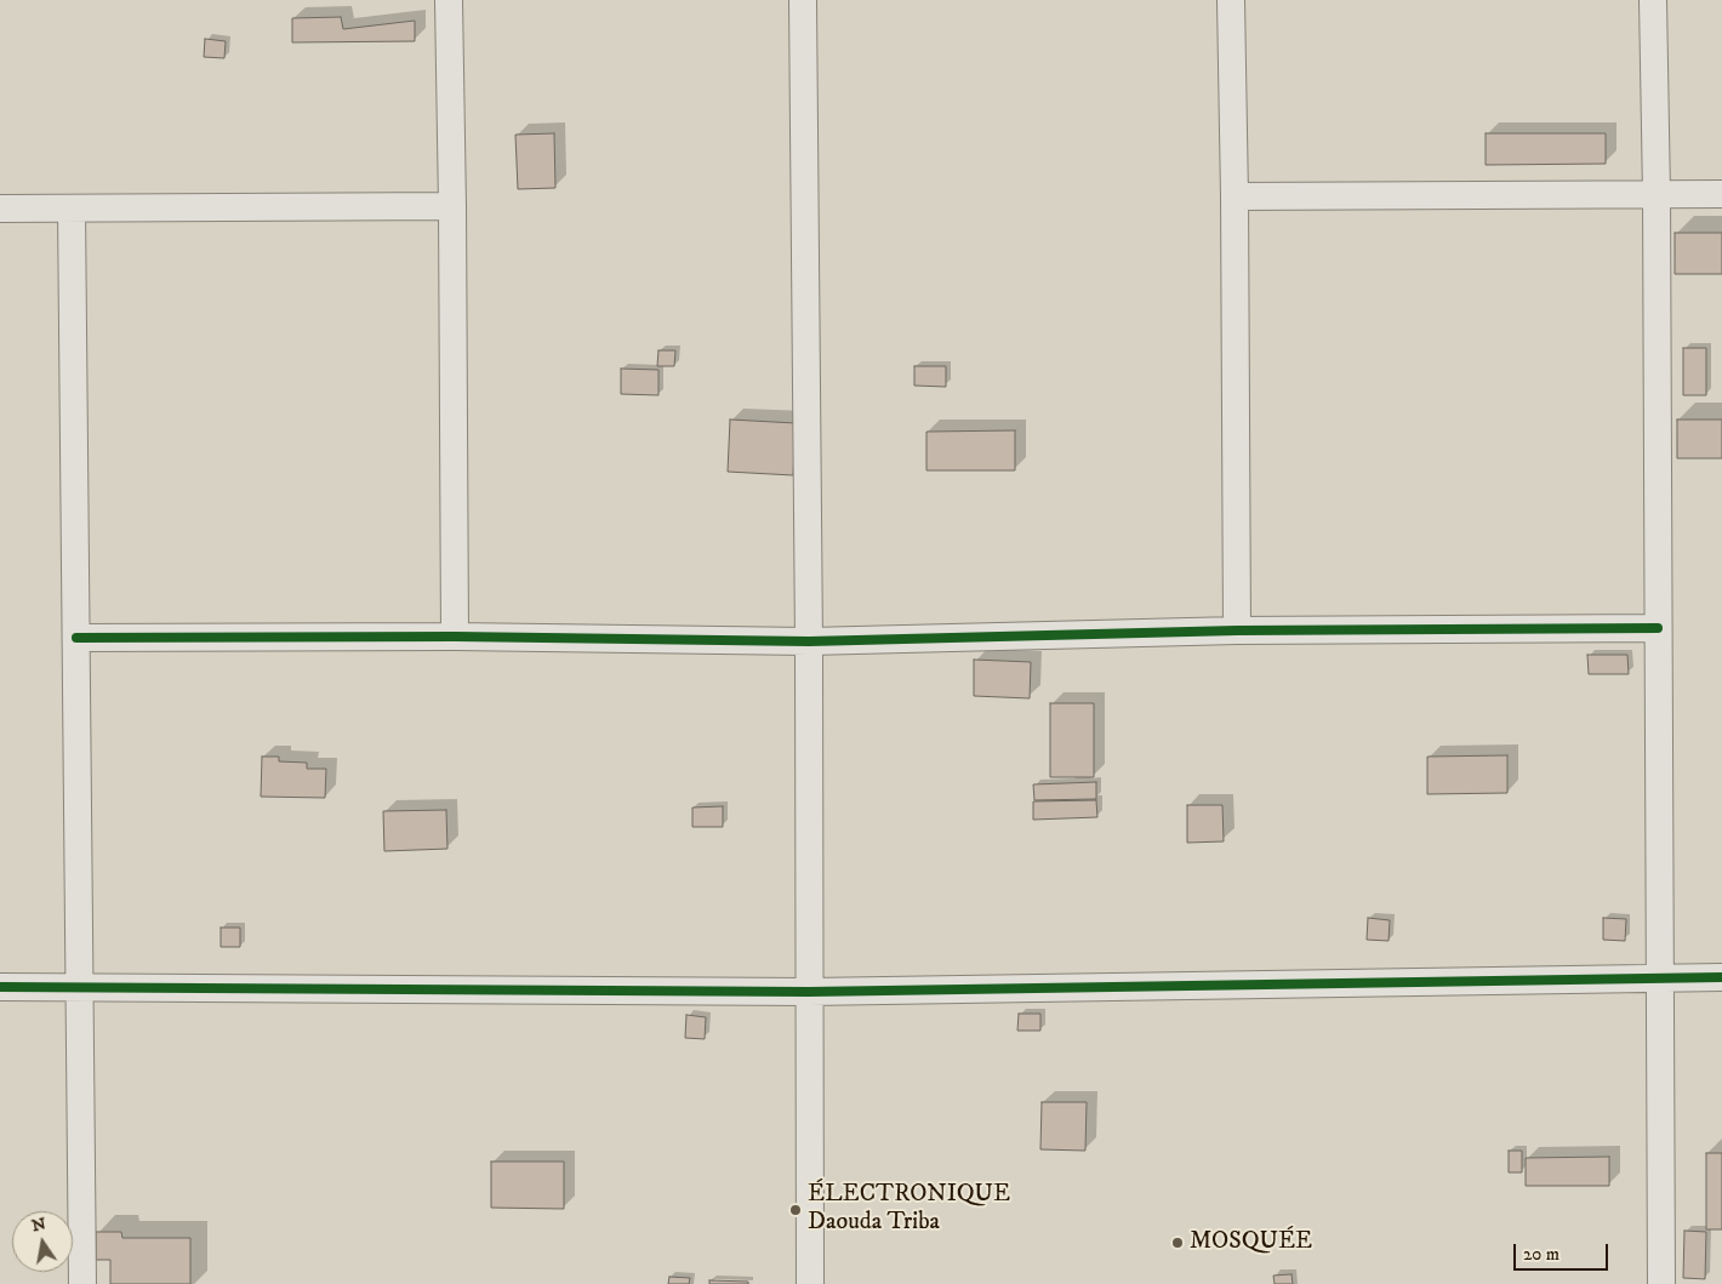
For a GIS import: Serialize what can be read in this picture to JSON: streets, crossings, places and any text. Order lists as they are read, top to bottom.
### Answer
{
  "places": ["ÉLECTRONIQUE Daouda Triba", "MOSQUÉE"],
  "scale_bar": "20 m",
  "north": "top"
}
